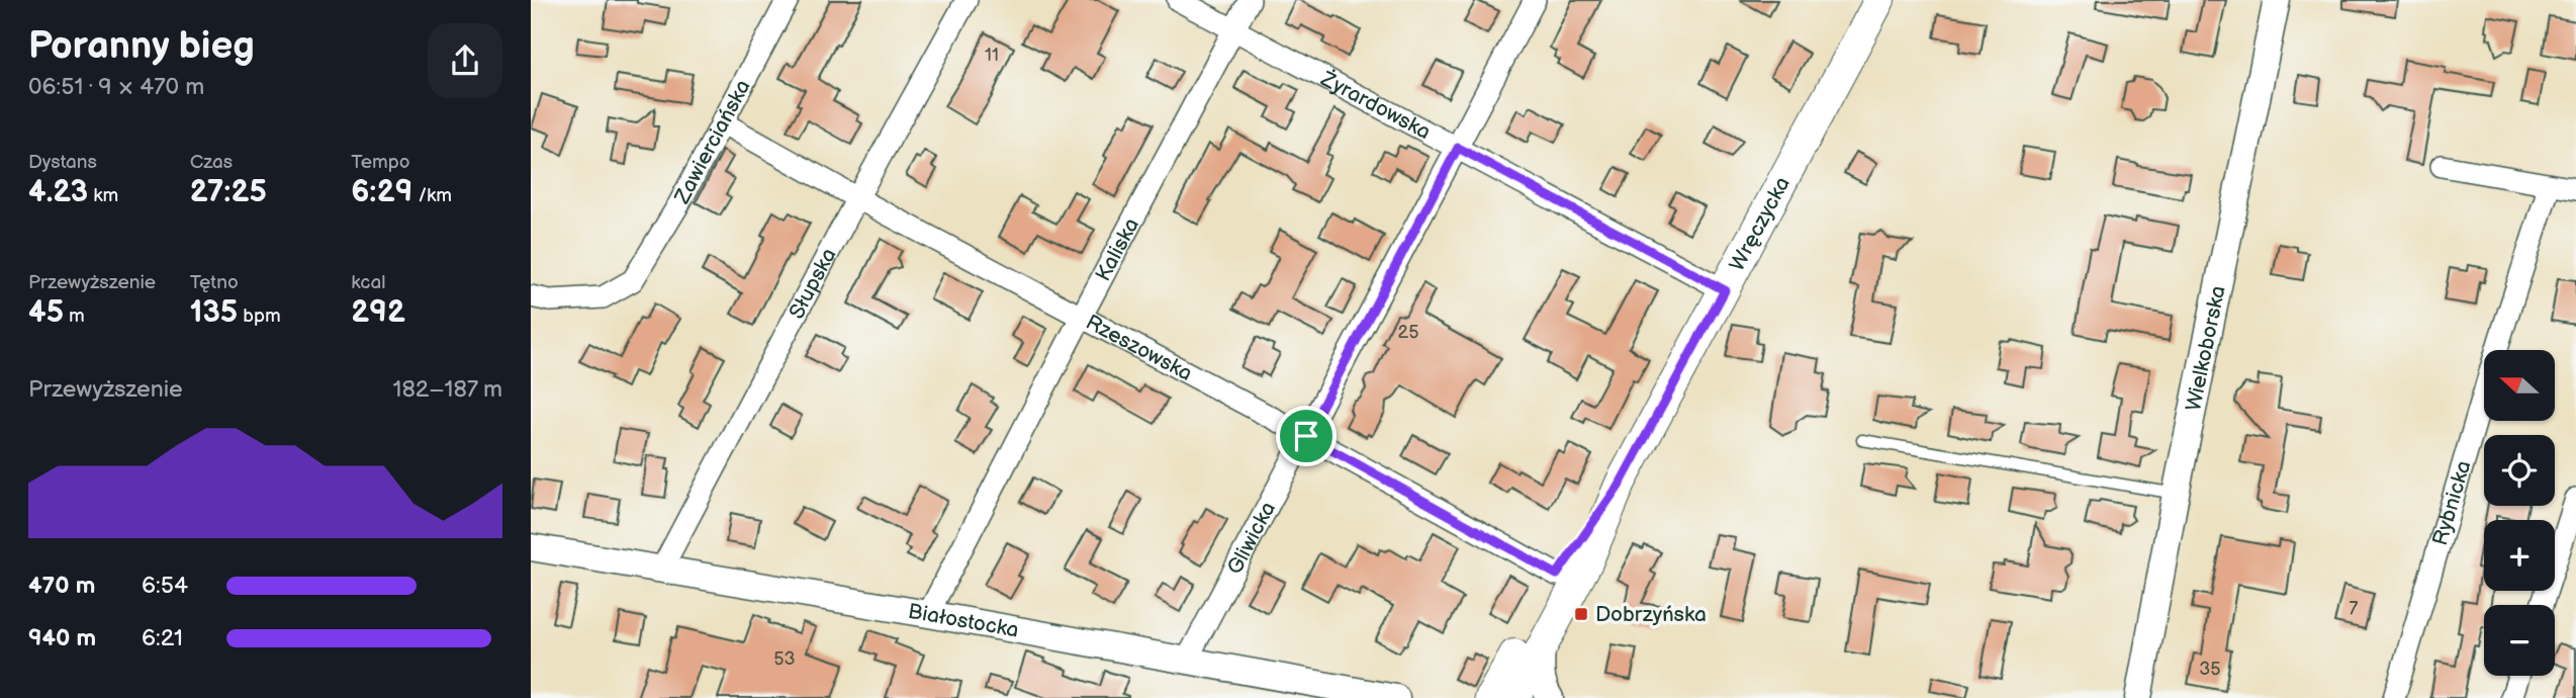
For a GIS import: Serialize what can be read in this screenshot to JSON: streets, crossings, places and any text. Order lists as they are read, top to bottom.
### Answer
{
  "streets": {
    "main road": ["Wręczycka"],
    "street": [
      "Żyrardowska",
      "Zawierciańska",
      "Kaliska",
      "Słupska",
      "Rzeszowska",
      "Wielkoborska",
      "Rybnicka",
      "Gliwicka",
      "Białostocka"
    ]
  },
  "crossings": [
    ["Żyrardowska", "Wręczycka"],
    ["Żyrardowska", "Kaliska"],
    ["Żyrardowska", "Gliwicka"],
    ["Zawierciańska", "Rzeszowska"],
    ["Wręczycka", "Rzeszowska"],
    ["Kaliska", "Rzeszowska"],
    ["Kaliska", "Białostocka"],
    ["Słupska", "Rzeszowska"],
    ["Słupska", "Białostocka"],
    ["Rzeszowska", "Gliwicka"],
    ["Gliwicka", "Białostocka"]
  ],
  "places": {
    "transit": ["Dobrzyńska"]
  },
  "house_numbers": [
    "11",
    "25",
    "7",
    "53",
    "35"
  ],
  "north": "left",
  "page": {
    "heading": ["Poranny bieg", "06:51 · 9 × 470 m"],
    "stats": [
      ["Dystans", "4.23 km"],
      ["Czas", "27:25"],
      ["Tempo", "6:29 /km"],
      ["Przewyższenie", "45 m"],
      ["Tętno", "135 bpm"],
      ["kcal", "292"]
    ],
    "map_buttons": ["+", "−"],
    "chart": ["Przewyższenie", "182–187 m"],
    "list": [
      {
        "name": "470 m",
        "note": "6:54"
      },
      {
        "name": "940 m",
        "note": "6:21"
      }
    ]
  }
}
